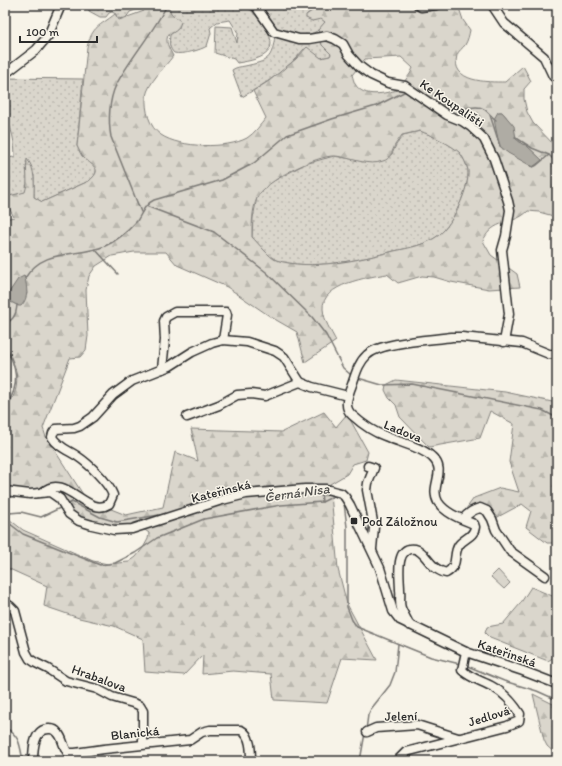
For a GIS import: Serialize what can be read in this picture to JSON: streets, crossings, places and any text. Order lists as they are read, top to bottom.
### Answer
{
  "streets": {
    "street": [
      "Ke Koupališti",
      "Ladova",
      "Kateřinská",
      "Hrabalova",
      "Jelení",
      "Jedlová",
      "Blanická"
    ]
  },
  "crossings": [
    ["Ladova", "Kateřinská"],
    ["Kateřinská", "Jedlová"],
    ["Hrabalova", "Blanická"],
    ["Jelení", "Jedlová"]
  ],
  "water": ["Černá Nisa"],
  "places": {
    "transit": ["Pod Záložnou"]
  },
  "scale_bar": "100 m"
}
